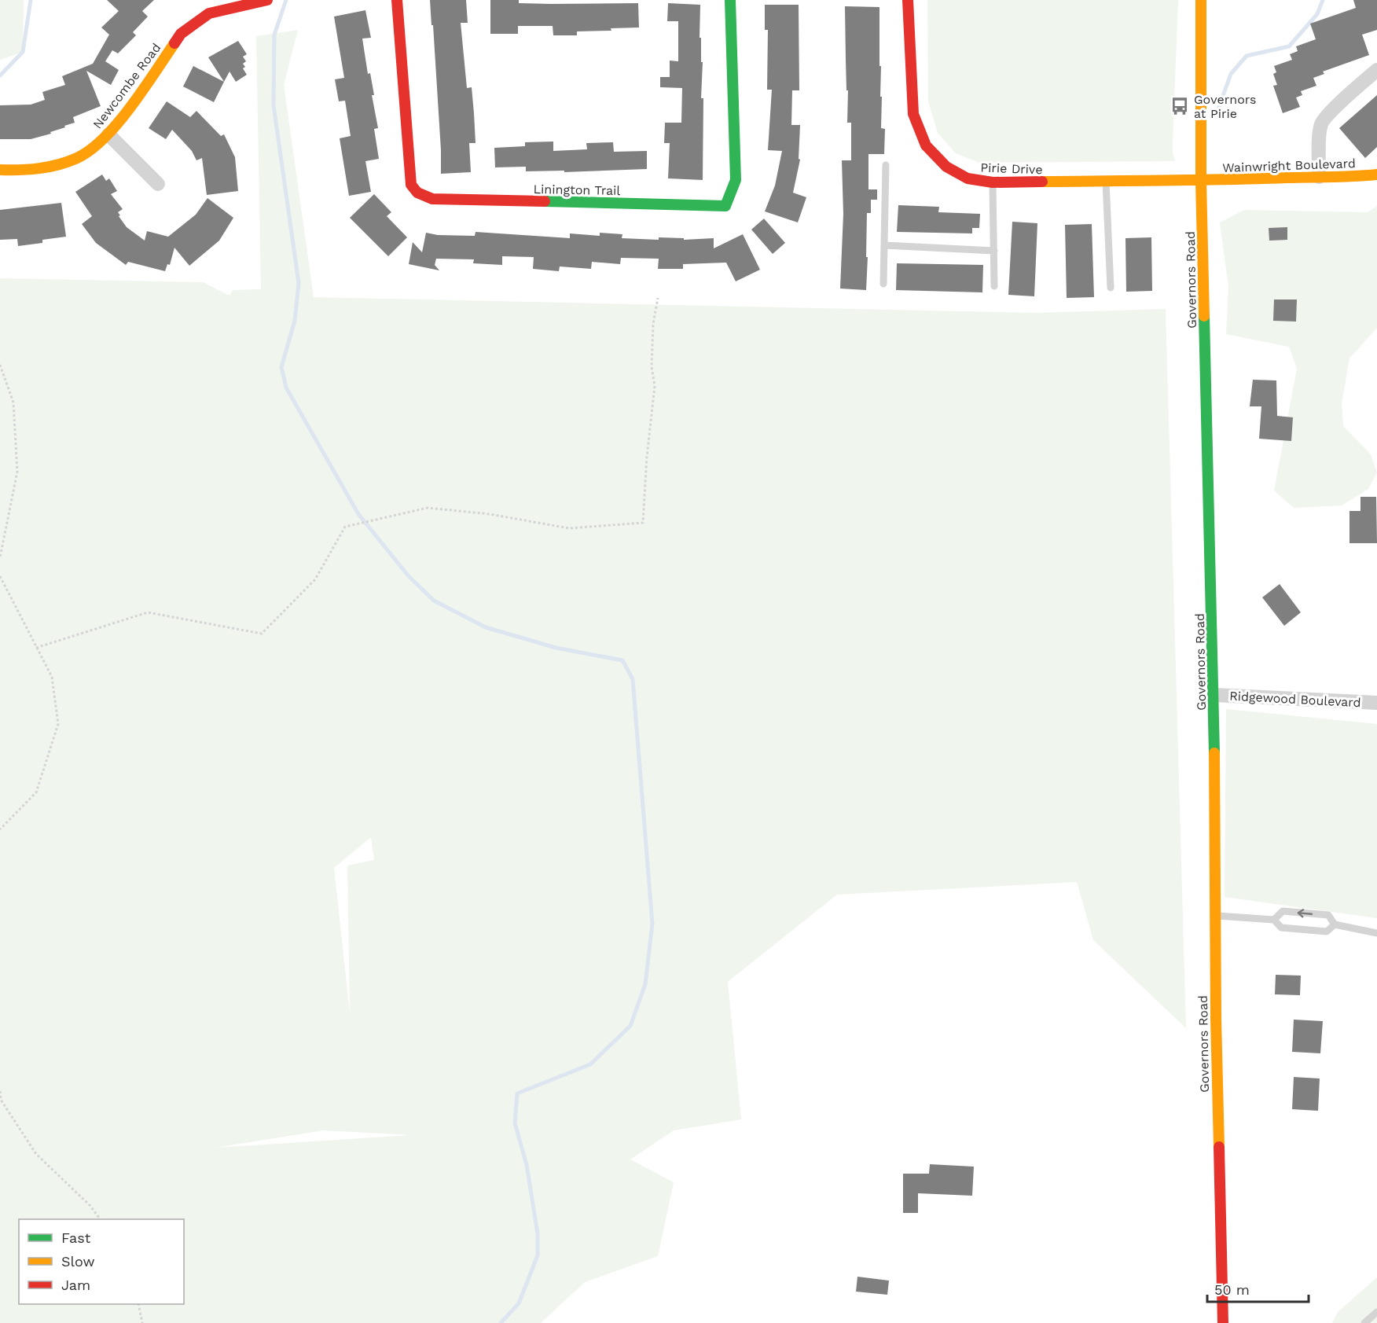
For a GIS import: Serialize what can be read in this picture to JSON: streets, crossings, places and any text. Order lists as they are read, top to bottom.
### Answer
{
  "streets": {
    "street": [
      "Newcombe Road",
      "Wainwright Boulevard",
      "Pirie Drive",
      "Linington Trail",
      "Governors Road",
      "Ridgewood Boulevard"
    ]
  },
  "crossings": [
    ["Wainwright Boulevard", "Pirie Drive"],
    ["Wainwright Boulevard", "Governors Road"],
    ["Pirie Drive", "Governors Road"],
    ["Governors Road", "Ridgewood Boulevard"]
  ],
  "places": {
    "bus stop": ["Governors at Pirie"]
  },
  "legend": ["Fast", "Slow", "Jam"],
  "scale_bar": "50 m"
}
